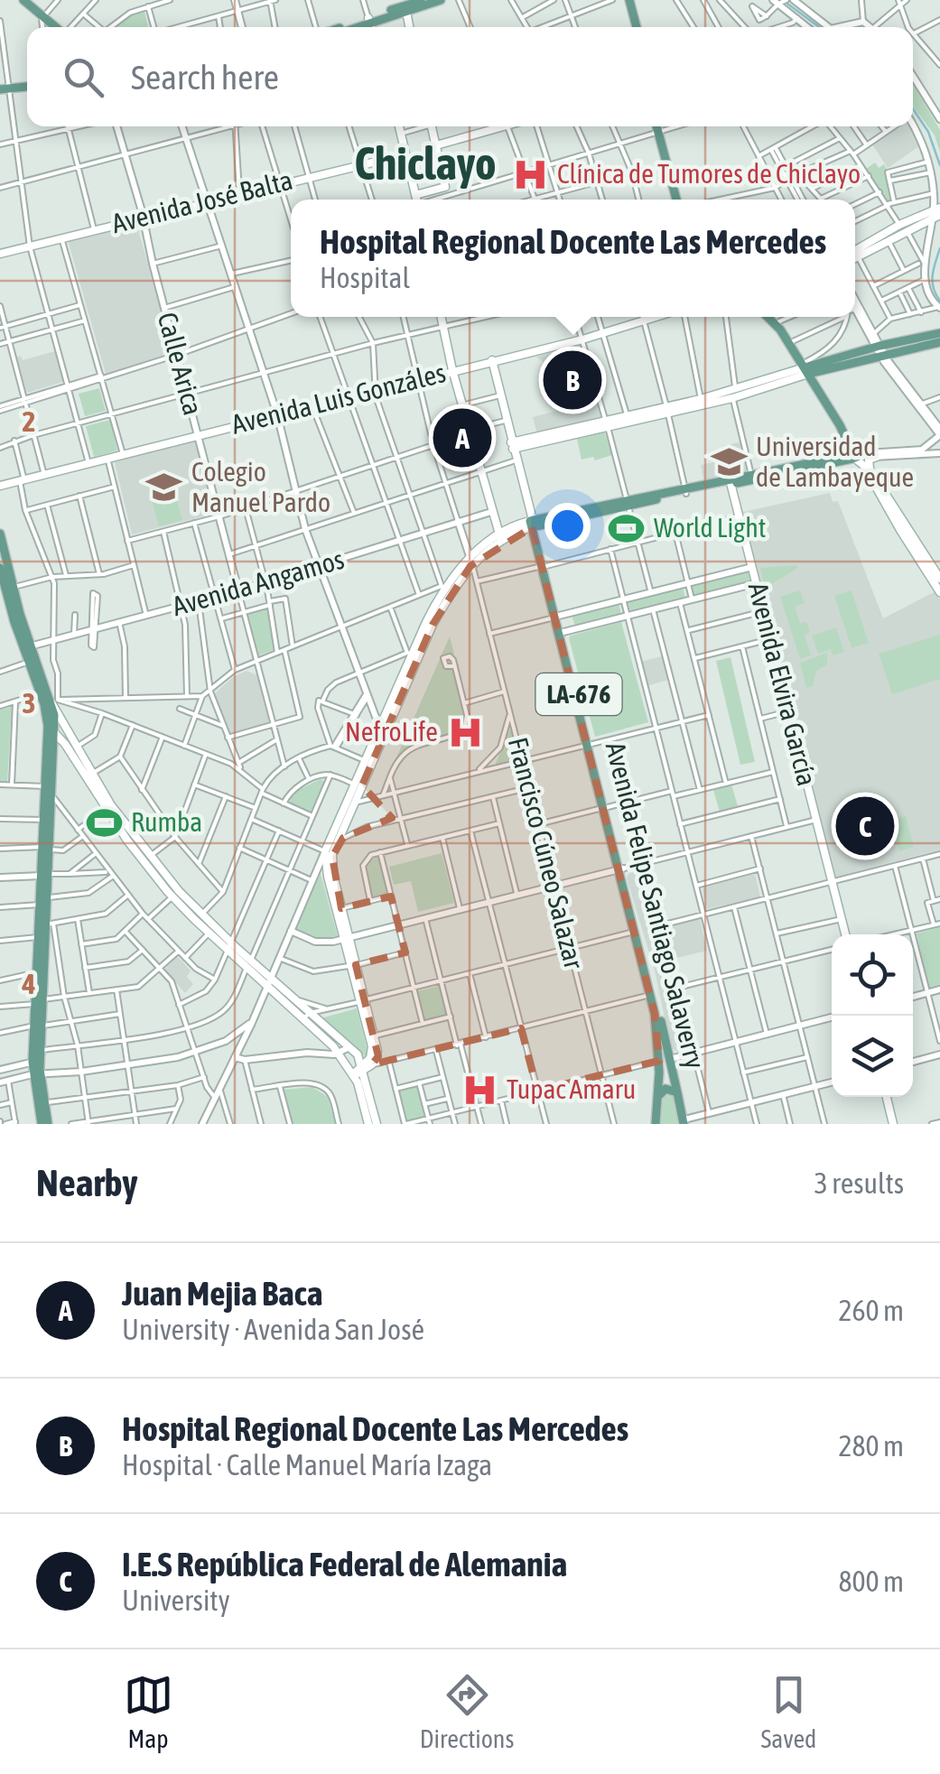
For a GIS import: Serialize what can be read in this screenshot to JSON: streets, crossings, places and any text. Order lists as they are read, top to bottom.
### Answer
{
  "streets": {
    "main road": [
      "Avenida José Balta",
      "Avenida Luis Gonzáles",
      "Avenida Elvira García",
      "LA-676",
      "Avenida Felipe Santiago Salaverry"
    ],
    "street": ["Calle Arica", "Avenida Angamos", "Francisco Cúneo Salazar"]
  },
  "crossings": [
    ["Avenida José Balta", "Calle Arica"],
    ["Calle Arica", "Avenida Luis Gonzáles"],
    ["Calle Arica", "Avenida Angamos"],
    ["LA-676", "Avenida Felipe Santiago Salaverry"]
  ],
  "districts": ["Chiclayo"],
  "places": {
    "hospital": ["Clínica de Tumores de Chiclayo", "NefroLife", "Tupac Amaru"],
    "school or university": ["Universidad de Lambayeque", "Colegio Manuel Pardo"],
    "sports": ["World Light", "Rumba"]
  },
  "page": {
    "search": "Search here",
    "popup": ["Hospital Regional Docente Las Mercedes", "Hospital"],
    "pins": ["B", "A", "C"],
    "heading": ["Nearby", "3 results"],
    "list": [
      {
        "mark": "A",
        "name": "Juan Mejia Baca",
        "note": "University · Avenida San José",
        "value": "260 m"
      },
      {
        "mark": "B",
        "name": "Hospital Regional Docente Las Mercedes",
        "note": "Hospital · Calle Manuel María Izaga",
        "value": "280 m"
      },
      {
        "mark": "C",
        "name": "I.E.S República Federal de Alemania",
        "note": "University",
        "value": "800 m"
      }
    ],
    "nav": ["Map", "Directions", "Saved"]
  },
  "grid": {
    "rows": ["2", "3", "4"]
  }
}
